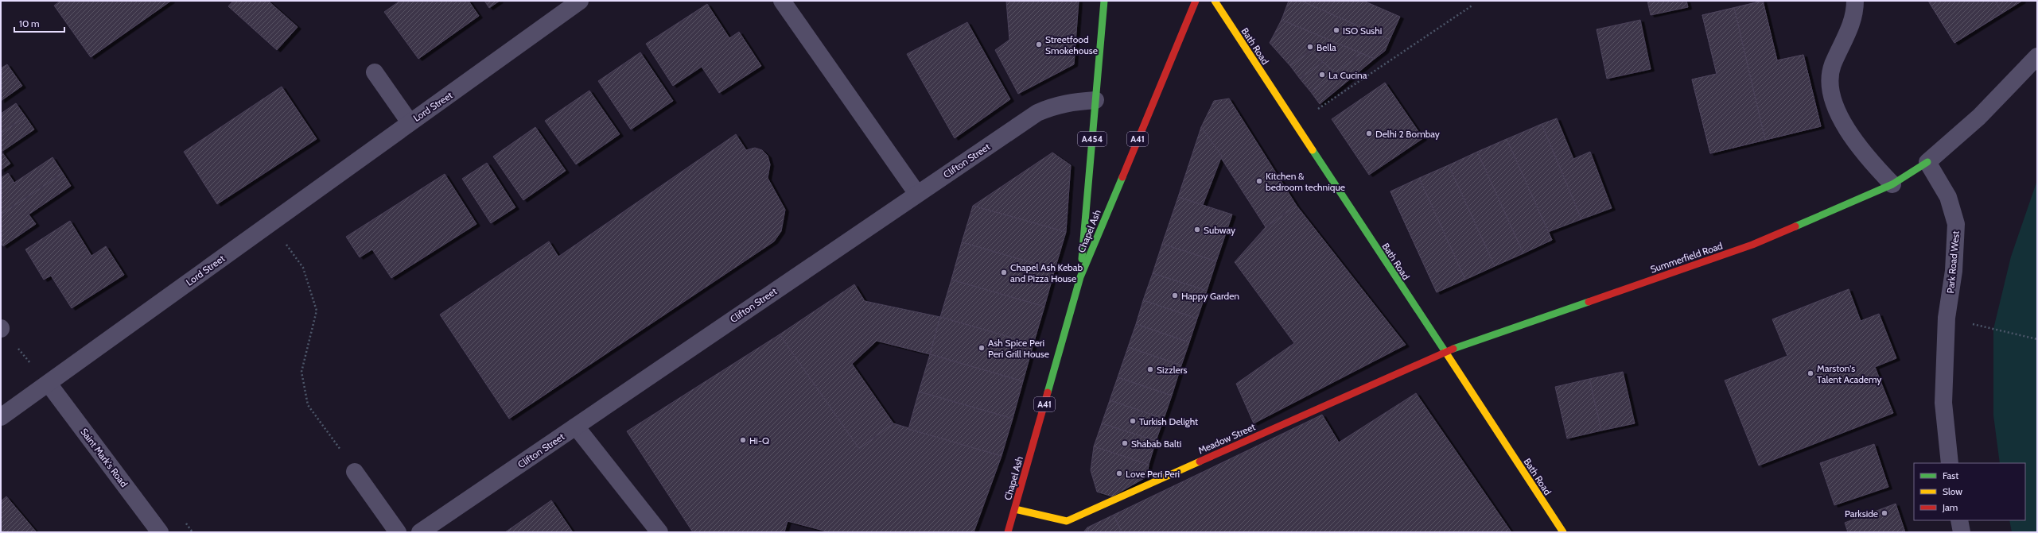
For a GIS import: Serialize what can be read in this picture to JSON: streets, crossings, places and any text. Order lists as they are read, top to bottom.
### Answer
{
  "streets": {
    "main road": [
      "Bath Road",
      "A454",
      "A41",
      "Chapel Ash",
      "Summerfield Road",
      "Meadow Street"
    ],
    "street": [
      "Lord Street",
      "Clifton Street",
      "Park Road West",
      "Saint Mark's Road"
    ]
  },
  "crossings": [
    ["Bath Road", "Summerfield Road"],
    ["Bath Road", "Meadow Street"],
    ["Lord Street", "Saint Mark's Road"],
    ["A454", "Clifton Street"],
    ["A454", "Chapel Ash"],
    ["Chapel Ash", "Meadow Street"],
    ["Summerfield Road", "Park Road West"],
    ["Summerfield Road", "Meadow Street"]
  ],
  "places": [
    "ISO Sushi",
    "Streetfood Smokehouse",
    "Bella",
    "La Cucina",
    "Delhi 2 Bombay",
    "Kitchen & bedroom technique",
    "Subway",
    "Chapel Ash Kebab and Pizza House",
    "Happy Garden",
    "Ash Spice Peri Peri Grill House",
    "Sizzlers",
    "Marston's Talent Academy",
    "Turkish Delight",
    "Hi-Q",
    "Shabab Balti",
    "Love Peri Peri",
    "Parkside"
  ],
  "legend": ["Fast", "Slow", "Jam"],
  "scale_bar": "10 m"
}
